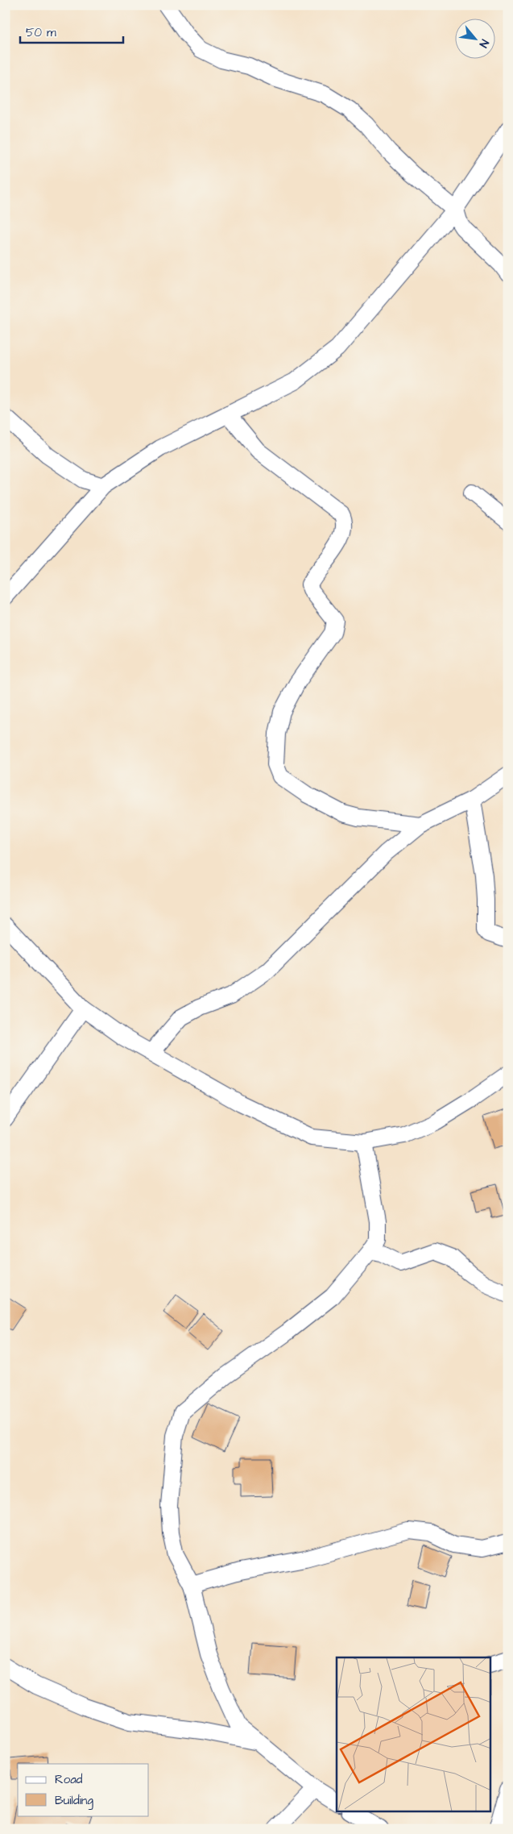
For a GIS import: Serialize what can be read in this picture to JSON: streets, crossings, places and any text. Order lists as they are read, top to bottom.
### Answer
{
  "legend": ["Road", "Building"],
  "scale_bar": "50 m",
  "north": "bottom right"
}
